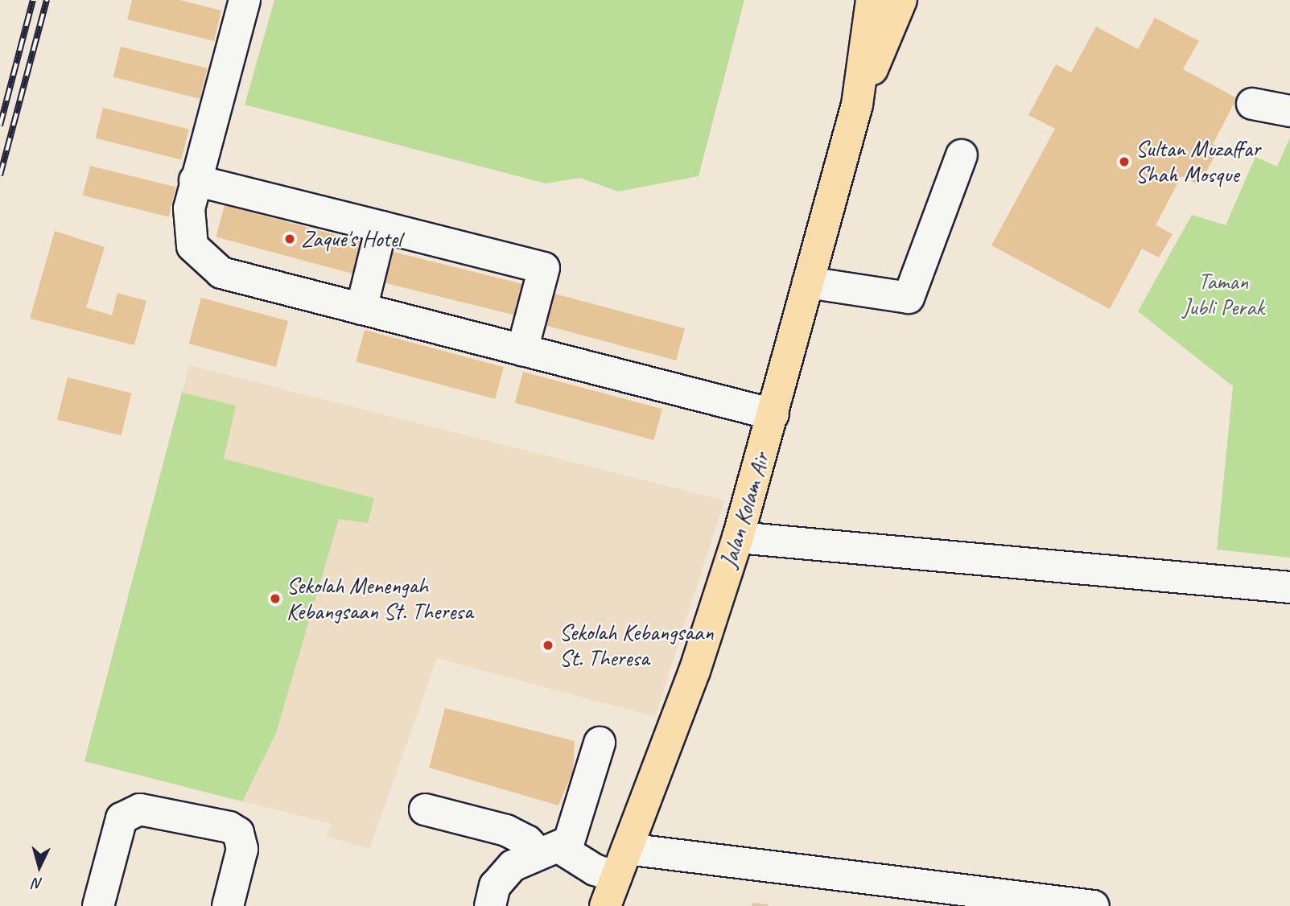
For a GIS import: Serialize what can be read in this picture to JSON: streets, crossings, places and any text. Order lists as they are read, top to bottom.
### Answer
{
  "streets": {
    "main road": ["Jalan Kolam Air"]
  },
  "parks": ["Taman Jubli Perak"],
  "places": [
    "Sultan Muzaffar Shah Mosque",
    "Zaque's Hotel",
    "Sekolah Menengah Kebangsaan St. Theresa",
    "Sekolah Kebangsaan St. Theresa"
  ],
  "north": "bottom"
}
